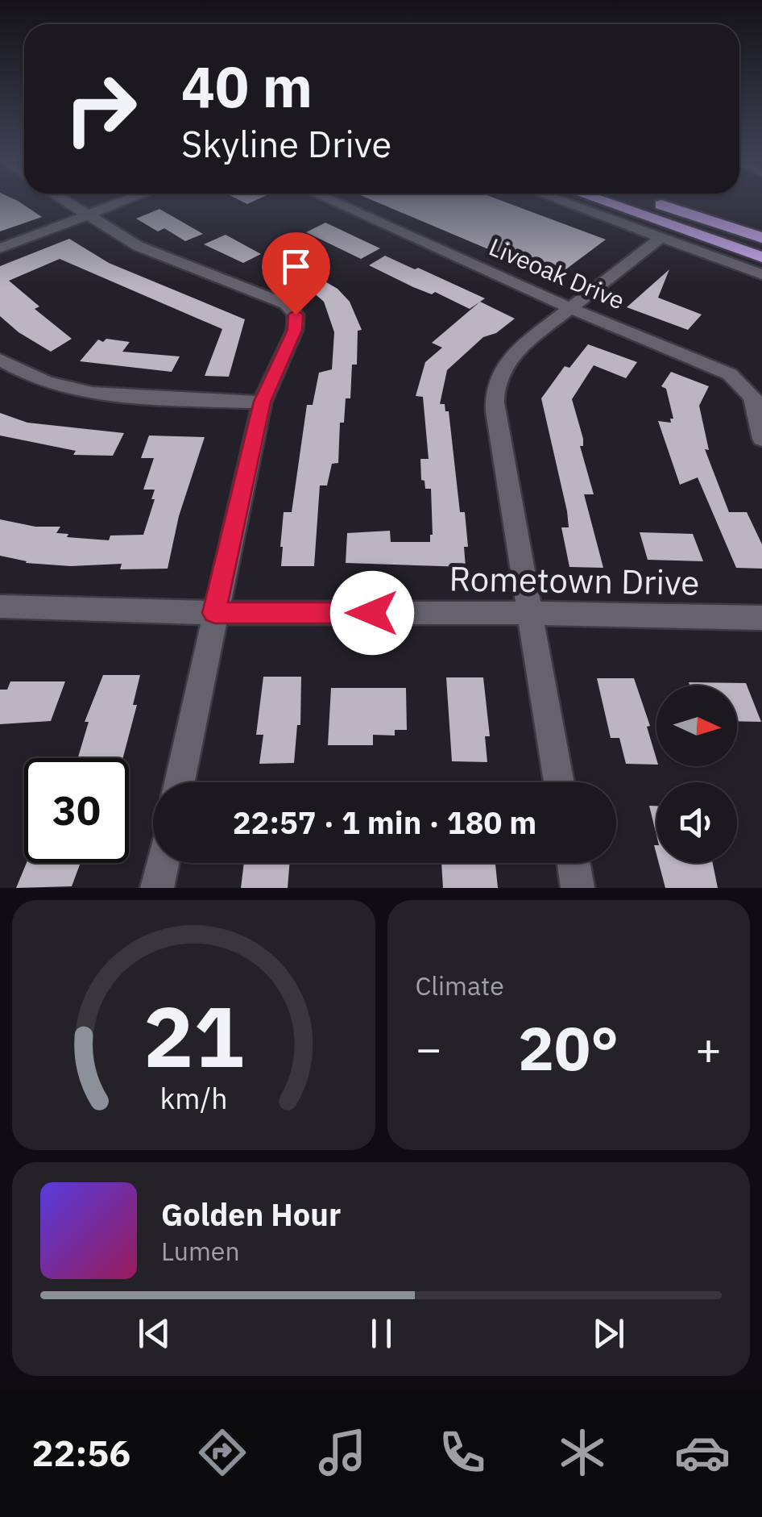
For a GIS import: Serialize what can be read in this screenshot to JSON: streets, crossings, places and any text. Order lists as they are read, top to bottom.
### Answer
{
  "streets": {
    "street": ["Liveoak Drive", "Rometown Drive"]
  },
  "north": "right",
  "page": {
    "turn": ["40 m", "Skyline Drive"],
    "limit": "30",
    "trip": "22:57 · 1 min · 180 m",
    "tile": "Climate",
    "heat": ["−", "20°", "+"],
    "song": ["Golden Hour", "Lumen"],
    "tabs": "22:56",
    "gauge": ["21", "km/h"]
  }
}
